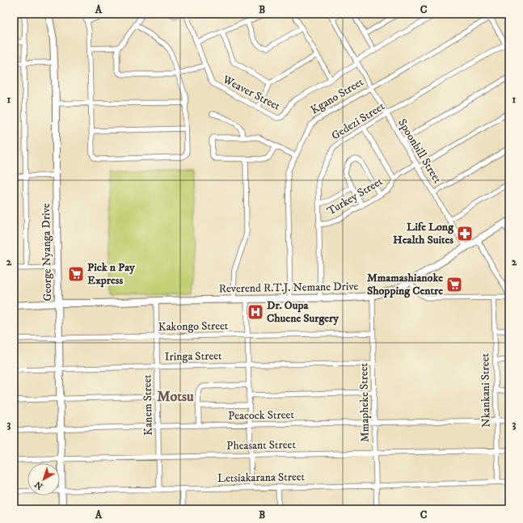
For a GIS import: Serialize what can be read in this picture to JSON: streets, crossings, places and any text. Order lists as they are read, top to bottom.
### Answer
{
  "streets": {
    "street": [
      "Weaver Street",
      "Kgano Street",
      "Gedezi Street",
      "Spoonbill Street",
      "Turkey Street",
      "George Nyanga Drive",
      "Reverend R.T.J. Nemane Drive",
      "Kakongo Street",
      "Iringa Street",
      "Nkankani Street",
      "Mmapheke Street",
      "Kanem Street",
      "Peacock Street",
      "Pheasant Street",
      "Letsiakarana Street"
    ]
  },
  "crossings": [
    ["Weaver Street", "Spoonbill Street"],
    ["Kgano Street", "Spoonbill Street"],
    ["Kgano Street", "Reverend R.T.J. Nemane Drive"],
    ["Gedezi Street", "Spoonbill Street"],
    ["Gedezi Street", "Turkey Street"],
    ["Gedezi Street", "Reverend R.T.J. Nemane Drive"],
    ["Spoonbill Street", "Reverend R.T.J. Nemane Drive"],
    ["George Nyanga Drive", "Reverend R.T.J. Nemane Drive"],
    ["George Nyanga Drive", "Kakongo Street"],
    ["George Nyanga Drive", "Iringa Street"],
    ["George Nyanga Drive", "Peacock Street"],
    ["George Nyanga Drive", "Pheasant Street"],
    ["George Nyanga Drive", "Letsiakarana Street"],
    ["Reverend R.T.J. Nemane Drive", "Mmapheke Street"],
    ["Reverend R.T.J. Nemane Drive", "Kanem Street"],
    ["Kakongo Street", "Mmapheke Street"],
    ["Kakongo Street", "Kanem Street"],
    ["Iringa Street", "Mmapheke Street"],
    ["Iringa Street", "Kanem Street"],
    ["Nkankani Street", "Peacock Street"],
    ["Nkankani Street", "Pheasant Street"],
    ["Nkankani Street", "Letsiakarana Street"],
    ["Mmapheke Street", "Peacock Street"],
    ["Mmapheke Street", "Pheasant Street"],
    ["Mmapheke Street", "Letsiakarana Street"],
    ["Kanem Street", "Peacock Street"],
    ["Kanem Street", "Pheasant Street"],
    ["Kanem Street", "Letsiakarana Street"]
  ],
  "districts": ["Motsu"],
  "places": {
    "pharmacy": ["Life Long Health Suites"],
    "supermarket": ["Pick n Pay Express", "Mmamashianoke Shopping Centre"],
    "hospital": ["Dr. Oupa Chuene Surgery"]
  },
  "north": "bottom left",
  "grid": {
    "columns": ["A", "B", "C"],
    "rows": ["1", "2", "3"]
  }
}
